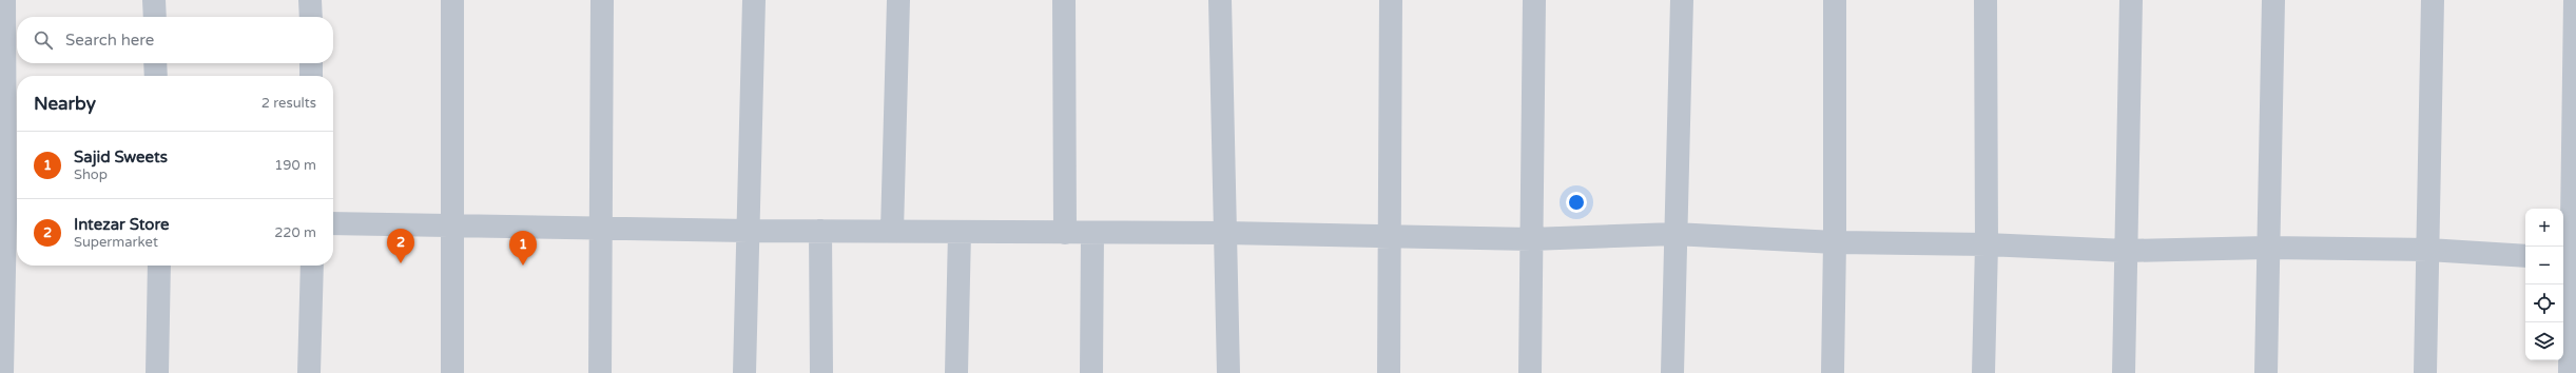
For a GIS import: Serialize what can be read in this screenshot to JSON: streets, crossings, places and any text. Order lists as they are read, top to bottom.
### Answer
{
  "page": {
    "search": "Search here",
    "heading": ["Nearby", "2 results"],
    "list": [
      {
        "mark": "1",
        "name": "Sajid Sweets",
        "note": "Shop",
        "value": "190 m"
      },
      {
        "mark": "2",
        "name": "Intezar Store",
        "note": "Supermarket",
        "value": "220 m"
      }
    ],
    "map_buttons": ["+", "−"],
    "pins": ["2", "1"]
  }
}
